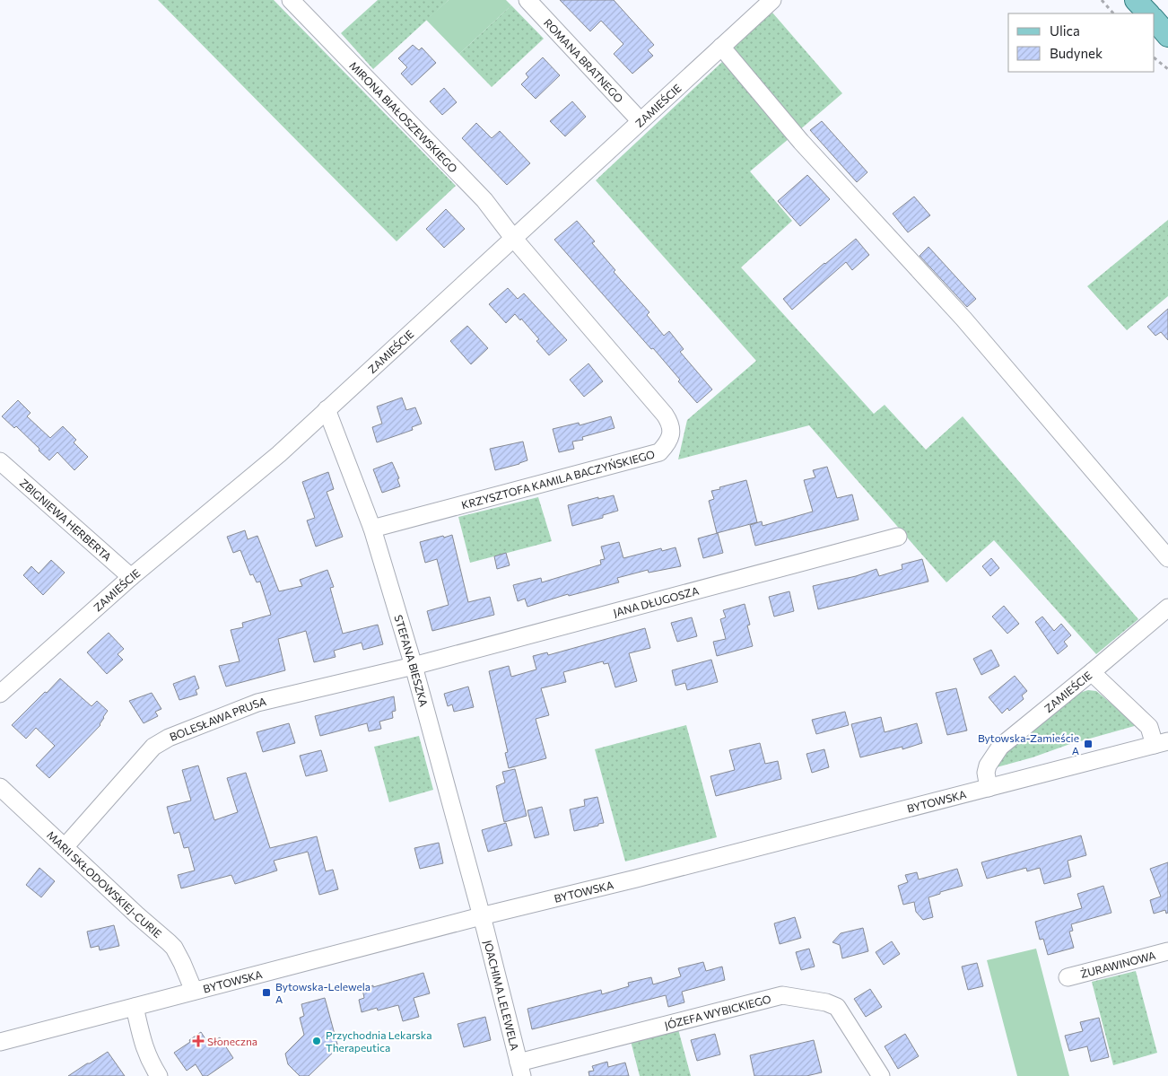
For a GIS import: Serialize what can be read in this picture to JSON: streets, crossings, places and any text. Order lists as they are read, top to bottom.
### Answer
{
  "streets": {
    "street": [
      "ROMANA BRATNEGO",
      "ZAMIEŚCIE",
      "MIRONA BIAŁOSZEWSKIEGO",
      "KRZYSZTOFA KAMILA BACZYŃSKIEGO",
      "ZBIGNIEWA HERBERTA",
      "JANA DŁUGOSZA",
      "STEFANA BIESZKA",
      "BOLESŁAWA PRUSA",
      "BYTOWSKA",
      "MARII SKŁODOWSKIEJ-CURIE",
      "ŻURAWINOWA",
      "JOACHIMA LELEWELA",
      "JÓZEFA WYBICKIEGO"
    ]
  },
  "crossings": [
    ["ROMANA BRATNEGO", "ZAMIEŚCIE"],
    ["ZAMIEŚCIE", "MIRONA BIAŁOSZEWSKIEGO"],
    ["ZAMIEŚCIE", "KRZYSZTOFA KAMILA BACZYŃSKIEGO"],
    ["ZAMIEŚCIE", "ZBIGNIEWA HERBERTA"],
    ["ZAMIEŚCIE", "STEFANA BIESZKA"],
    ["ZAMIEŚCIE", "BYTOWSKA"],
    ["MIRONA BIAŁOSZEWSKIEGO", "KRZYSZTOFA KAMILA BACZYŃSKIEGO"],
    ["KRZYSZTOFA KAMILA BACZYŃSKIEGO", "STEFANA BIESZKA"],
    ["JANA DŁUGOSZA", "STEFANA BIESZKA"],
    ["JANA DŁUGOSZA", "BOLESŁAWA PRUSA"],
    ["STEFANA BIESZKA", "BOLESŁAWA PRUSA"],
    ["STEFANA BIESZKA", "BYTOWSKA"],
    ["STEFANA BIESZKA", "JOACHIMA LELEWELA"],
    ["BOLESŁAWA PRUSA", "MARII SKŁODOWSKIEJ-CURIE"],
    ["BYTOWSKA", "MARII SKŁODOWSKIEJ-CURIE"],
    ["BYTOWSKA", "JOACHIMA LELEWELA"],
    ["JOACHIMA LELEWELA", "JÓZEFA WYBICKIEGO"]
  ],
  "places": {
    "transit": ["Bytowska-Zamieście A", "Bytowska-Lelewela A"],
    "health": ["Słoneczna"],
    "other": ["Przychodnia Lekarska Therapeutica"]
  },
  "legend": ["Ulica", "Budynek"]
}
